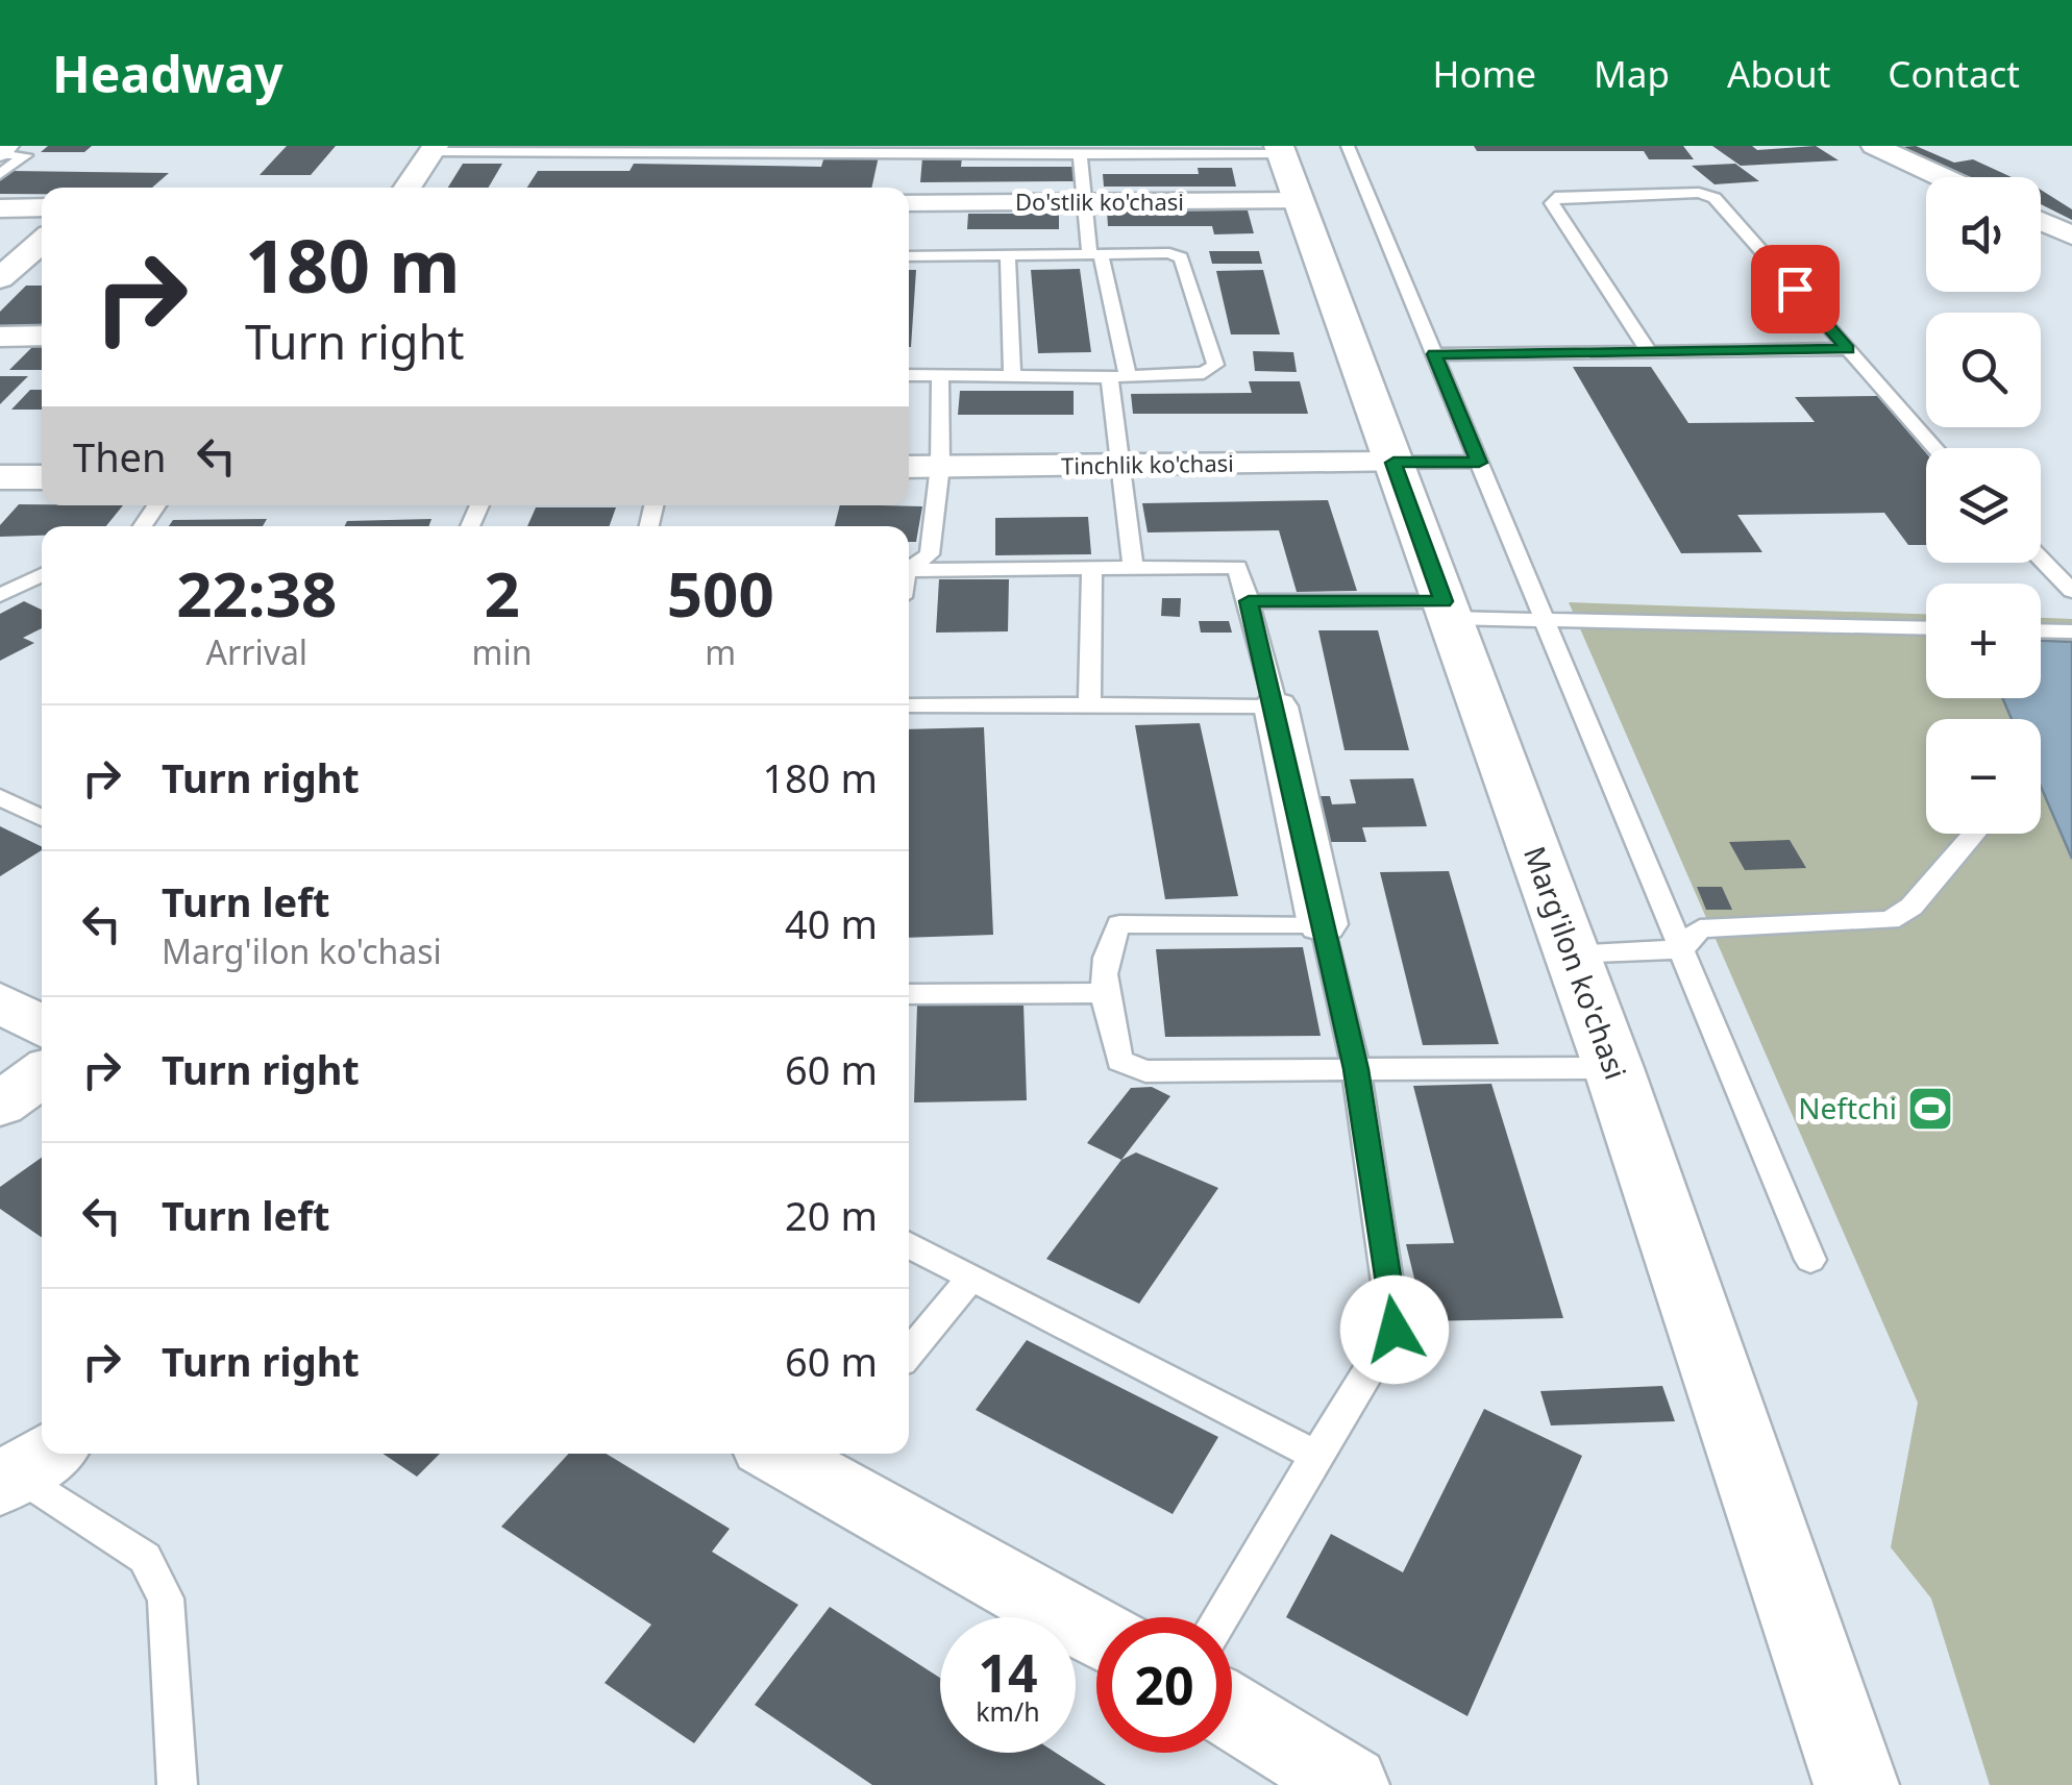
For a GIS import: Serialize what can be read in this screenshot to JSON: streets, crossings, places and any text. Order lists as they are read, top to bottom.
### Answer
{
  "streets": {
    "main road": ["Marg'ilon ko'chasi"],
    "street": ["Do'stlik ko'chasi", "Tinchlik ko'chasi"]
  },
  "crossings": [
    ["Do'stlik ko'chasi", "Marg'ilon ko'chasi"],
    ["Tinchlik ko'chasi", "Marg'ilon ko'chasi"]
  ],
  "places": {
    "sports": ["Neftchi"]
  },
  "page": {
    "header": "Headway",
    "nav": [
      "Home",
      "Map",
      "About",
      "Contact"
    ],
    "map_buttons": ["+", "−"],
    "turn": ["180 m", "Turn right"],
    "then": "Then",
    "eta": [
      "22:38",
      "Arrival",
      "2",
      "min",
      "500",
      "m"
    ],
    "list": [
      {
        "name": "Turn right",
        "value": "180 m"
      },
      {
        "name": "Turn left",
        "note": "Marg'ilon ko'chasi",
        "value": "40 m"
      },
      {
        "name": "Turn right",
        "value": "60 m"
      },
      {
        "name": "Turn left",
        "value": "20 m"
      },
      {
        "name": "Turn right",
        "value": "60 m"
      }
    ],
    "speed": "14 km/h",
    "limit": "20"
  }
}
